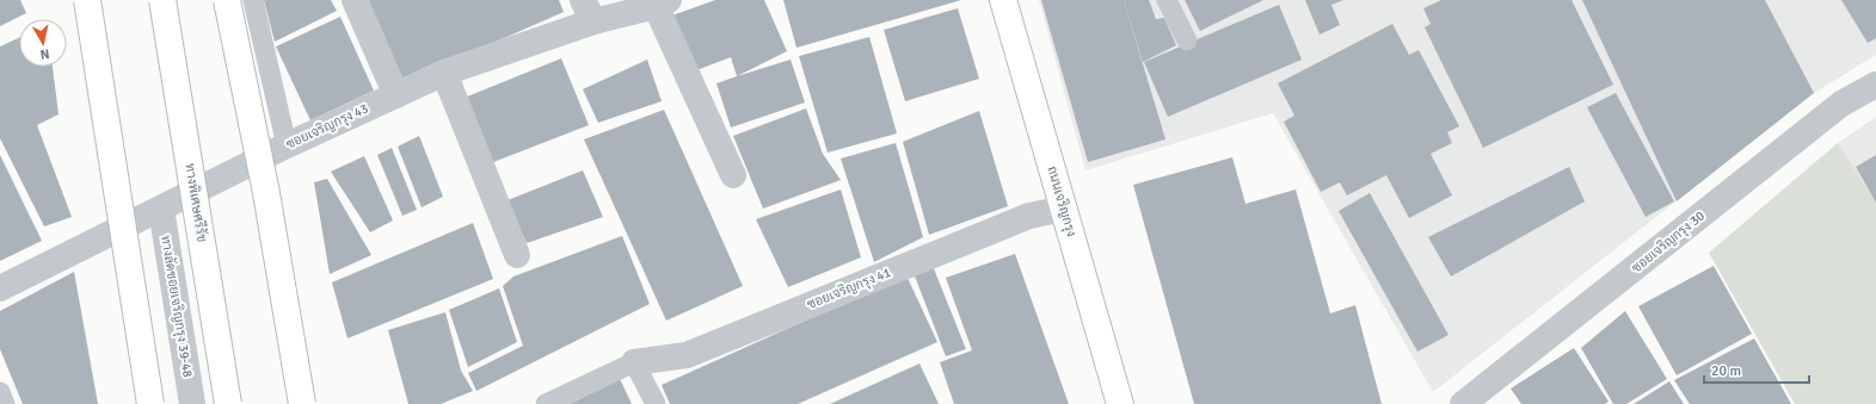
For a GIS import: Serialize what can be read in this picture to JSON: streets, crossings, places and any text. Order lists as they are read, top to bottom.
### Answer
{
  "streets": {
    "main road": ["ถนนเจริญกรุง", "ทางพิเศษศรีรัช"],
    "street": [
      "ซอยเจริญกรุง 43",
      "ซอยเจริญกรุง 30",
      "ซอยเจริญกรุง 41",
      "ทางลัดซอยเจริญกรุง 39-48"
    ]
  },
  "crossings": [
    ["ซอยเจริญกรุง 43", "ทางลัดซอยเจริญกรุง 39-48"],
    ["ถนนเจริญกรุง", "ซอยเจริญกรุง 41"]
  ],
  "scale_bar": "20 m",
  "north": "bottom"
}
